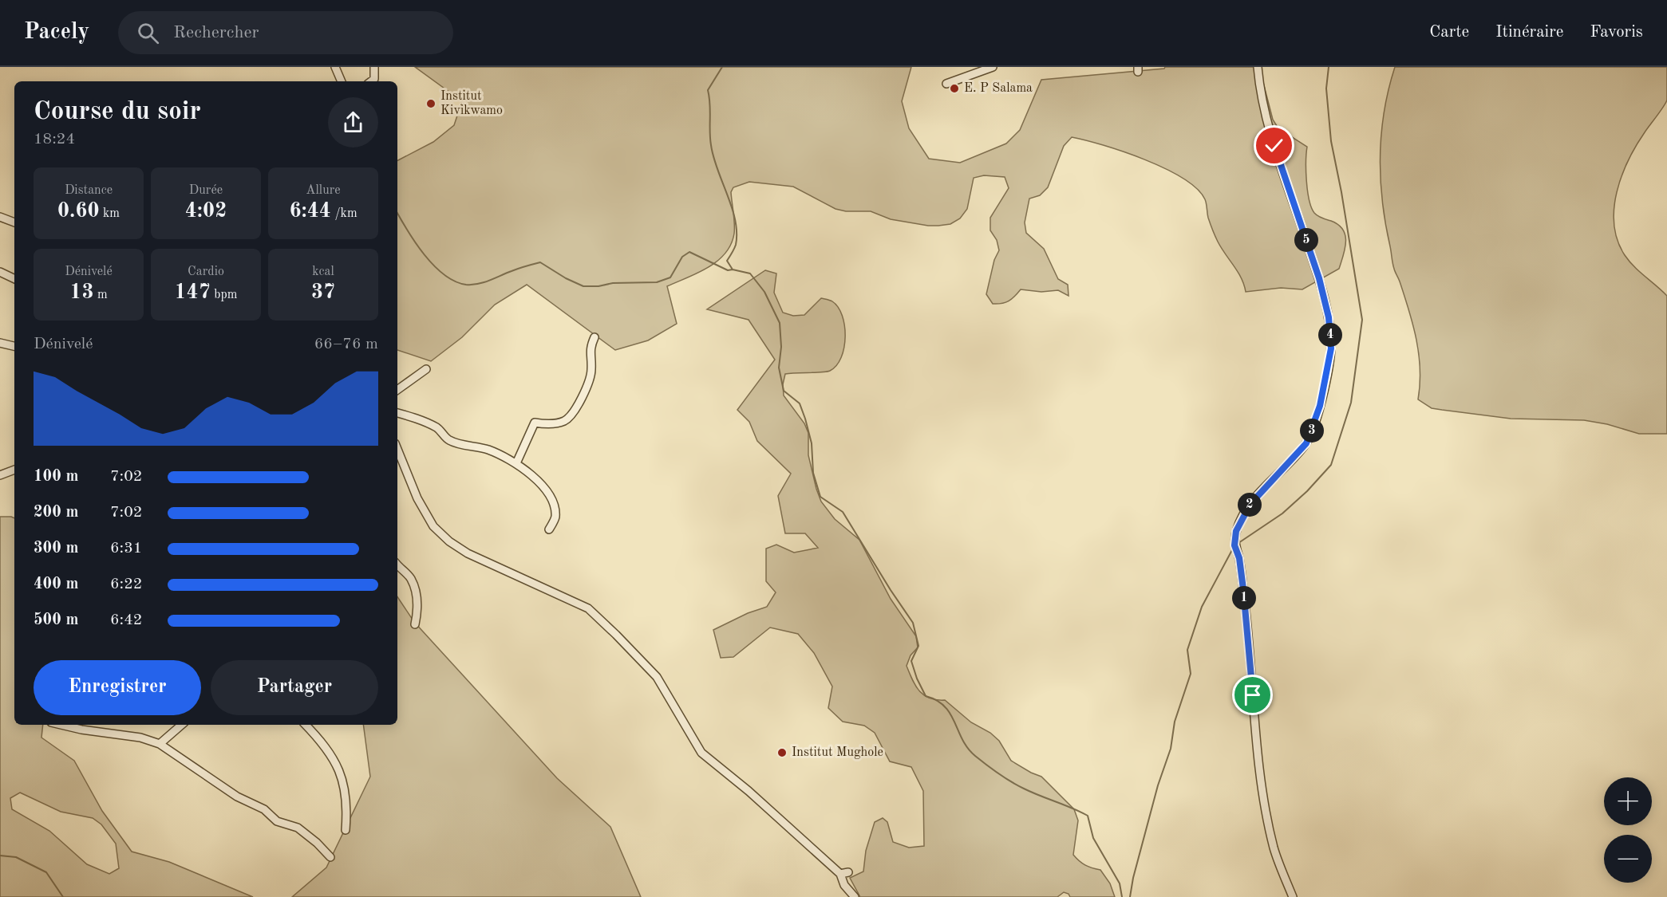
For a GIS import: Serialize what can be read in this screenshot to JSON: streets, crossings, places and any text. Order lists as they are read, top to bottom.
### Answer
{
  "places": ["E. P Salama", "Institut Kivikwamo", "Institut Mughole"],
  "page": {
    "header": "Pacely",
    "search": "Rechercher",
    "nav": ["Carte", "Itinéraire", "Favoris"],
    "heading": ["Course du soir", "18:24"],
    "stats": [
      ["Distance", "0.60 km"],
      ["Durée", "4:02"],
      ["Allure", "6:44 /km"],
      ["Dénivelé", "13 m"],
      ["Cardio", "147 bpm"],
      ["kcal", "37"]
    ],
    "pins": [
      "5",
      "4",
      "3",
      "2",
      "1"
    ],
    "chart": ["Dénivelé", "66–76 m"],
    "list": [
      {
        "name": "100 m",
        "note": "7:02"
      },
      {
        "name": "200 m",
        "note": "7:02"
      },
      {
        "name": "300 m",
        "note": "6:31"
      },
      {
        "name": "400 m",
        "note": "6:22"
      },
      {
        "name": "500 m",
        "note": "6:42"
      }
    ],
    "buttons": ["Enregistrer", "Partager"],
    "map_buttons": ["+", "−"]
  }
}
